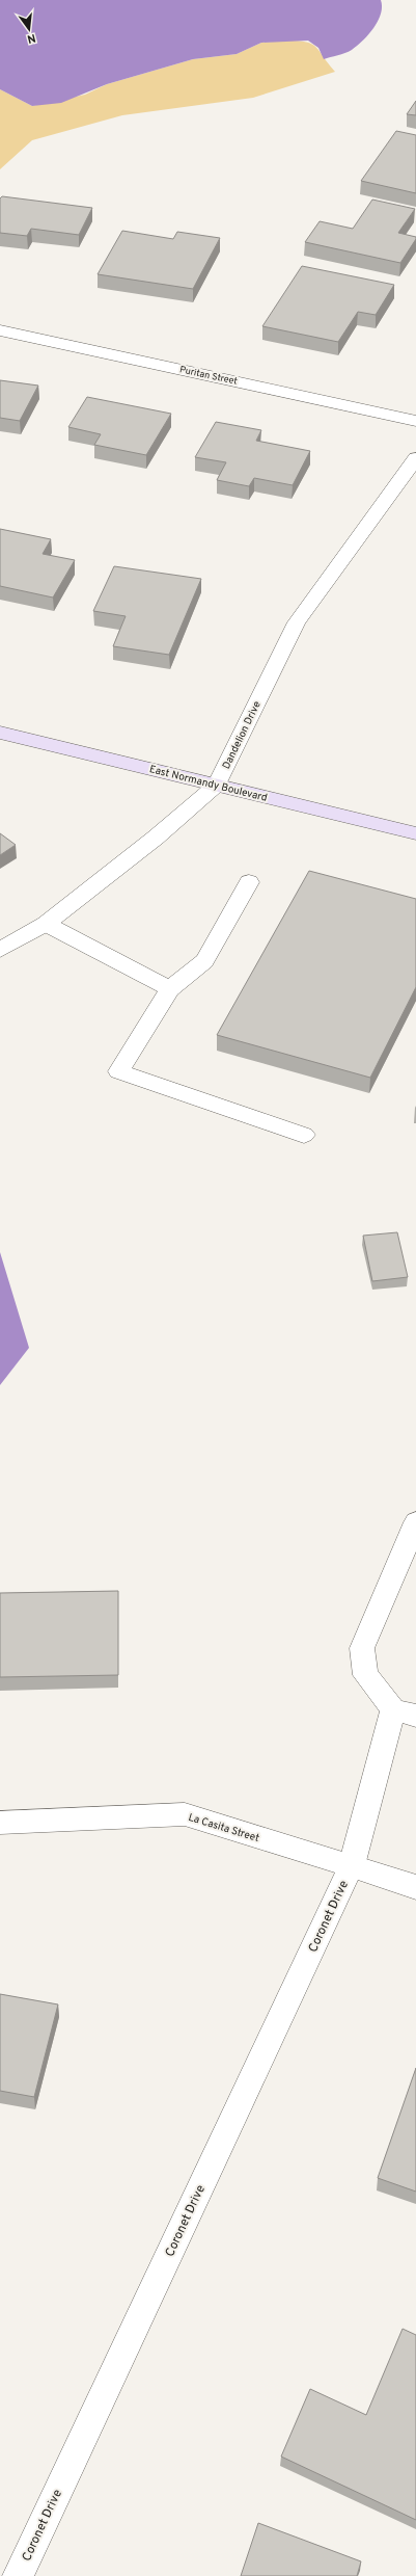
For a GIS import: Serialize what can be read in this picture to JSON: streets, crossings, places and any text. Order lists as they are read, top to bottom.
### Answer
{
  "streets": {
    "street": [
      "Puritan Street",
      "Dandelion Drive",
      "East Normandy Boulevard",
      "La Casita Street",
      "Coronet Drive"
    ]
  },
  "crossings": [
    ["Dandelion Drive", "East Normandy Boulevard"],
    ["La Casita Street", "Coronet Drive"]
  ],
  "north": "bottom"
}
